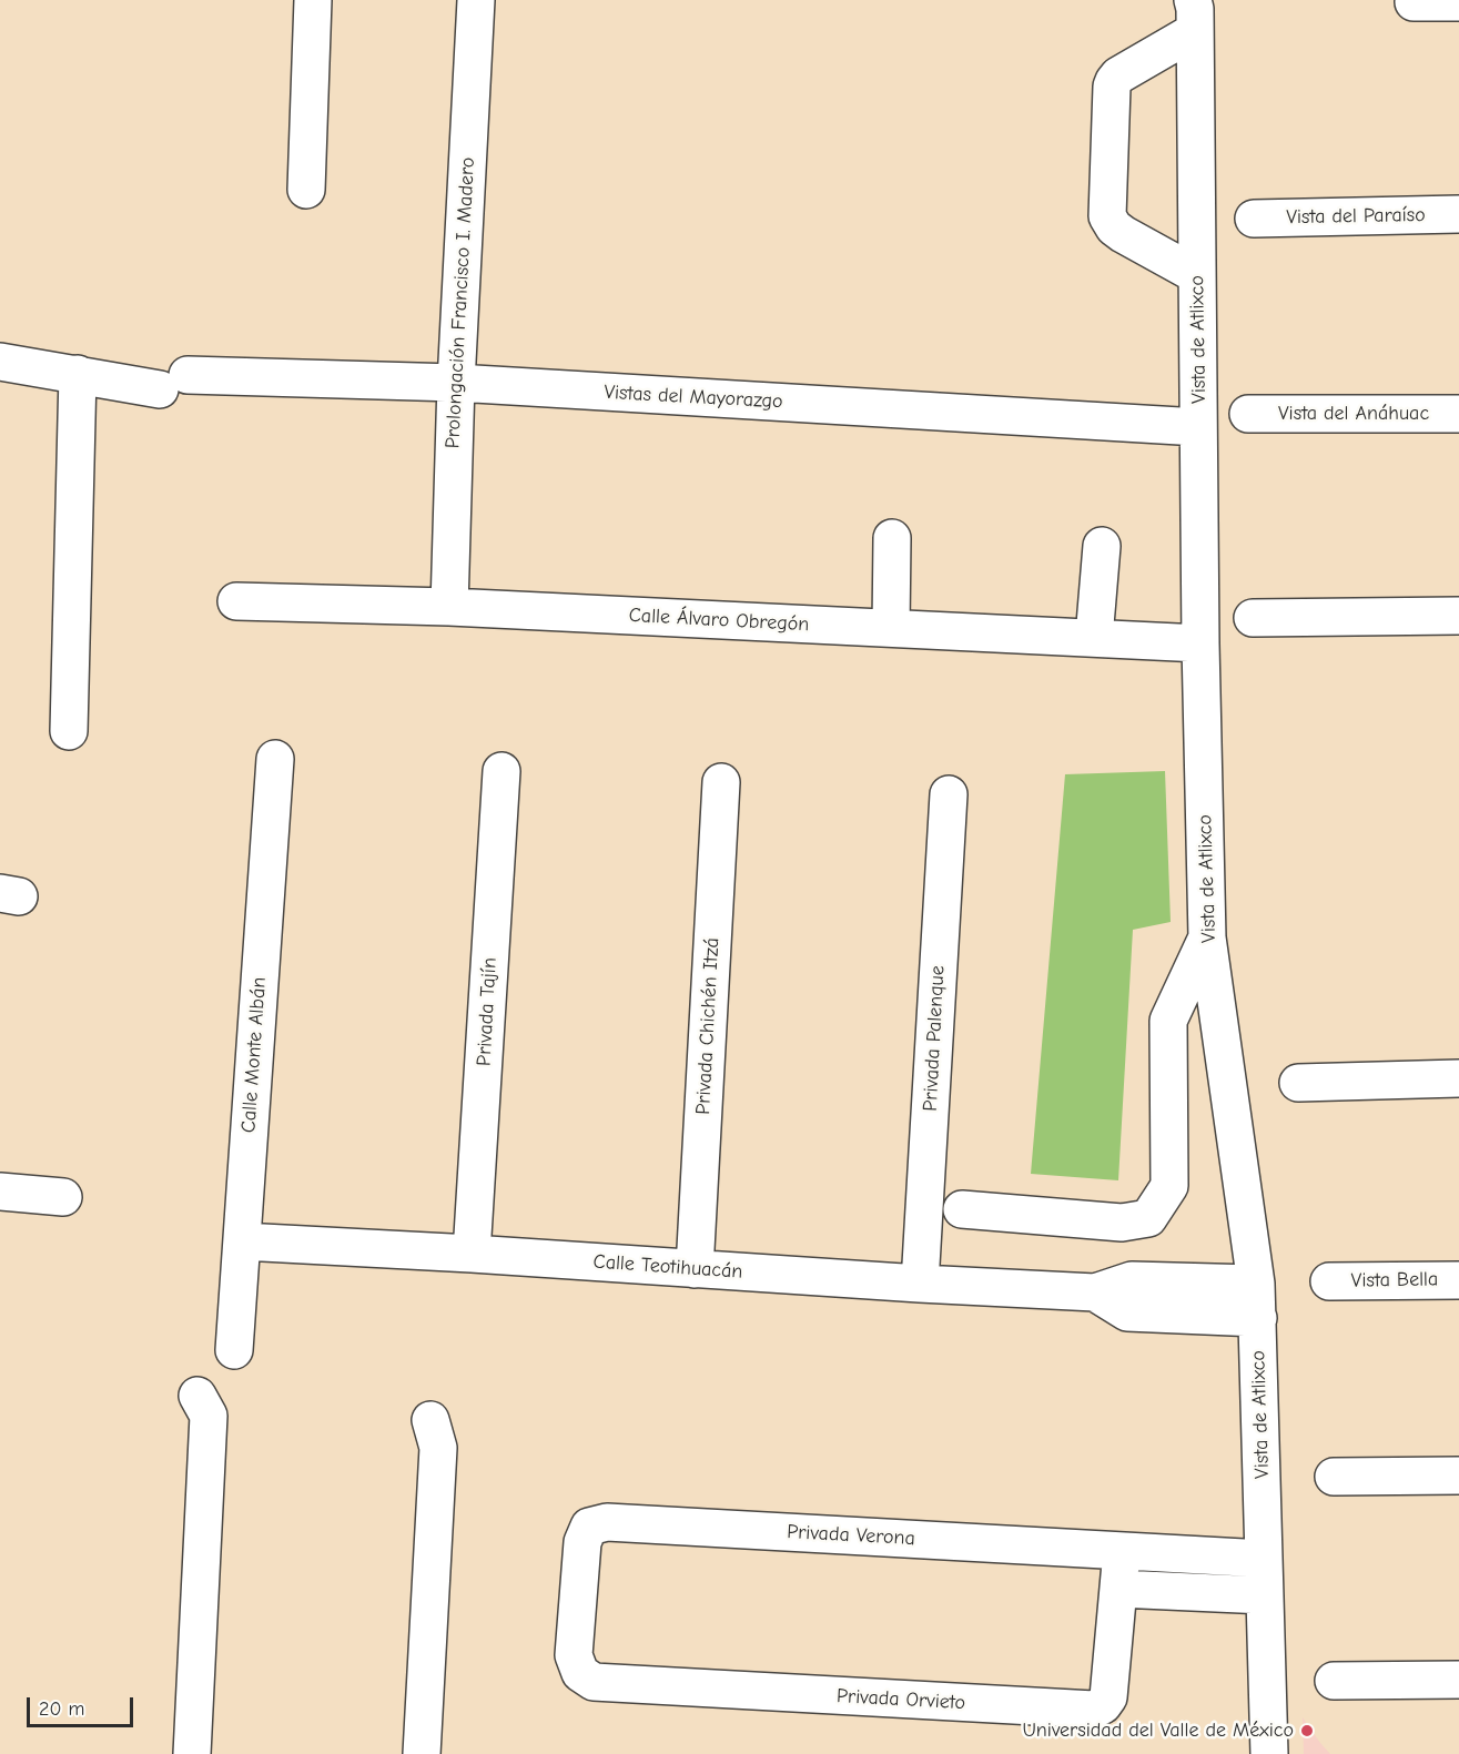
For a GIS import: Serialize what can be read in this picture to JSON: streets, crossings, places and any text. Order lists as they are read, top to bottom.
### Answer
{
  "streets": {
    "street": [
      "Vista del Paraíso",
      "Prolongación Francisco I. Madero",
      "Vista de Atlixco",
      "Vistas del Mayorazgo",
      "Vista del Anáhuac",
      "Calle Álvaro Obregón",
      "Privada Tajín",
      "Privada Chichén Itzá",
      "Privada Palenque",
      "Calle Monte Albán",
      "Calle Teotihuacán",
      "Vista Bella",
      "Privada Verona",
      "Privada Orvieto"
    ]
  },
  "crossings": [
    ["Prolongación Francisco I. Madero", "Vistas del Mayorazgo"],
    ["Prolongación Francisco I. Madero", "Calle Álvaro Obregón"],
    ["Vista de Atlixco", "Vistas del Mayorazgo"],
    ["Vista de Atlixco", "Calle Álvaro Obregón"],
    ["Vista de Atlixco", "Calle Teotihuacán"],
    ["Vista de Atlixco", "Privada Verona"],
    ["Privada Tajín", "Calle Teotihuacán"],
    ["Privada Chichén Itzá", "Calle Teotihuacán"],
    ["Privada Palenque", "Calle Teotihuacán"],
    ["Calle Monte Albán", "Calle Teotihuacán"],
    ["Privada Verona", "Privada Orvieto"]
  ],
  "places": ["Universidad del Valle de México"],
  "scale_bar": "20 m"
}
